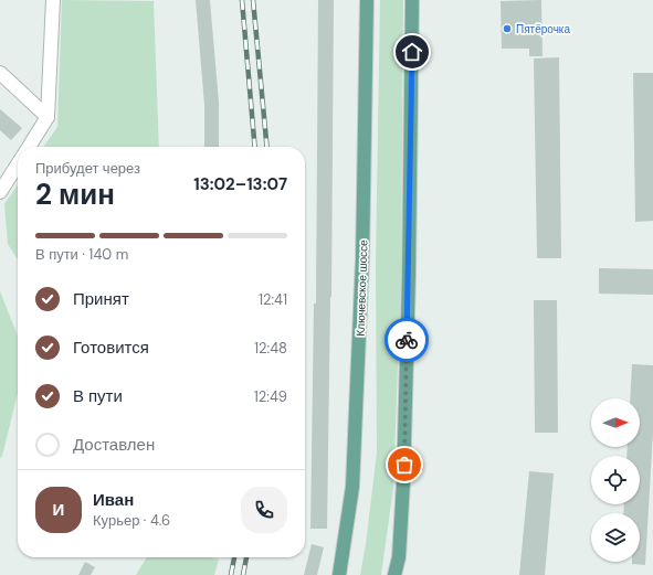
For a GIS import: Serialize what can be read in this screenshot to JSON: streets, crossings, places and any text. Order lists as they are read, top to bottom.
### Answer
{
  "streets": {
    "main road": ["Ключевское шоссе"]
  },
  "places": ["Пятёрочка"],
  "north": "right",
  "page": {
    "heading": ["2 мин", "Прибудет через", "13:02–13:07"],
    "panel": ["Иван", "Курьер · 4.6"],
    "bar": "В пути · 140 m",
    "list": [
      ["Принят", "12:41"],
      ["Готовится", "12:48"],
      ["В пути", "12:49"],
      "Доставлен"
    ],
    "round": "И"
  }
}
